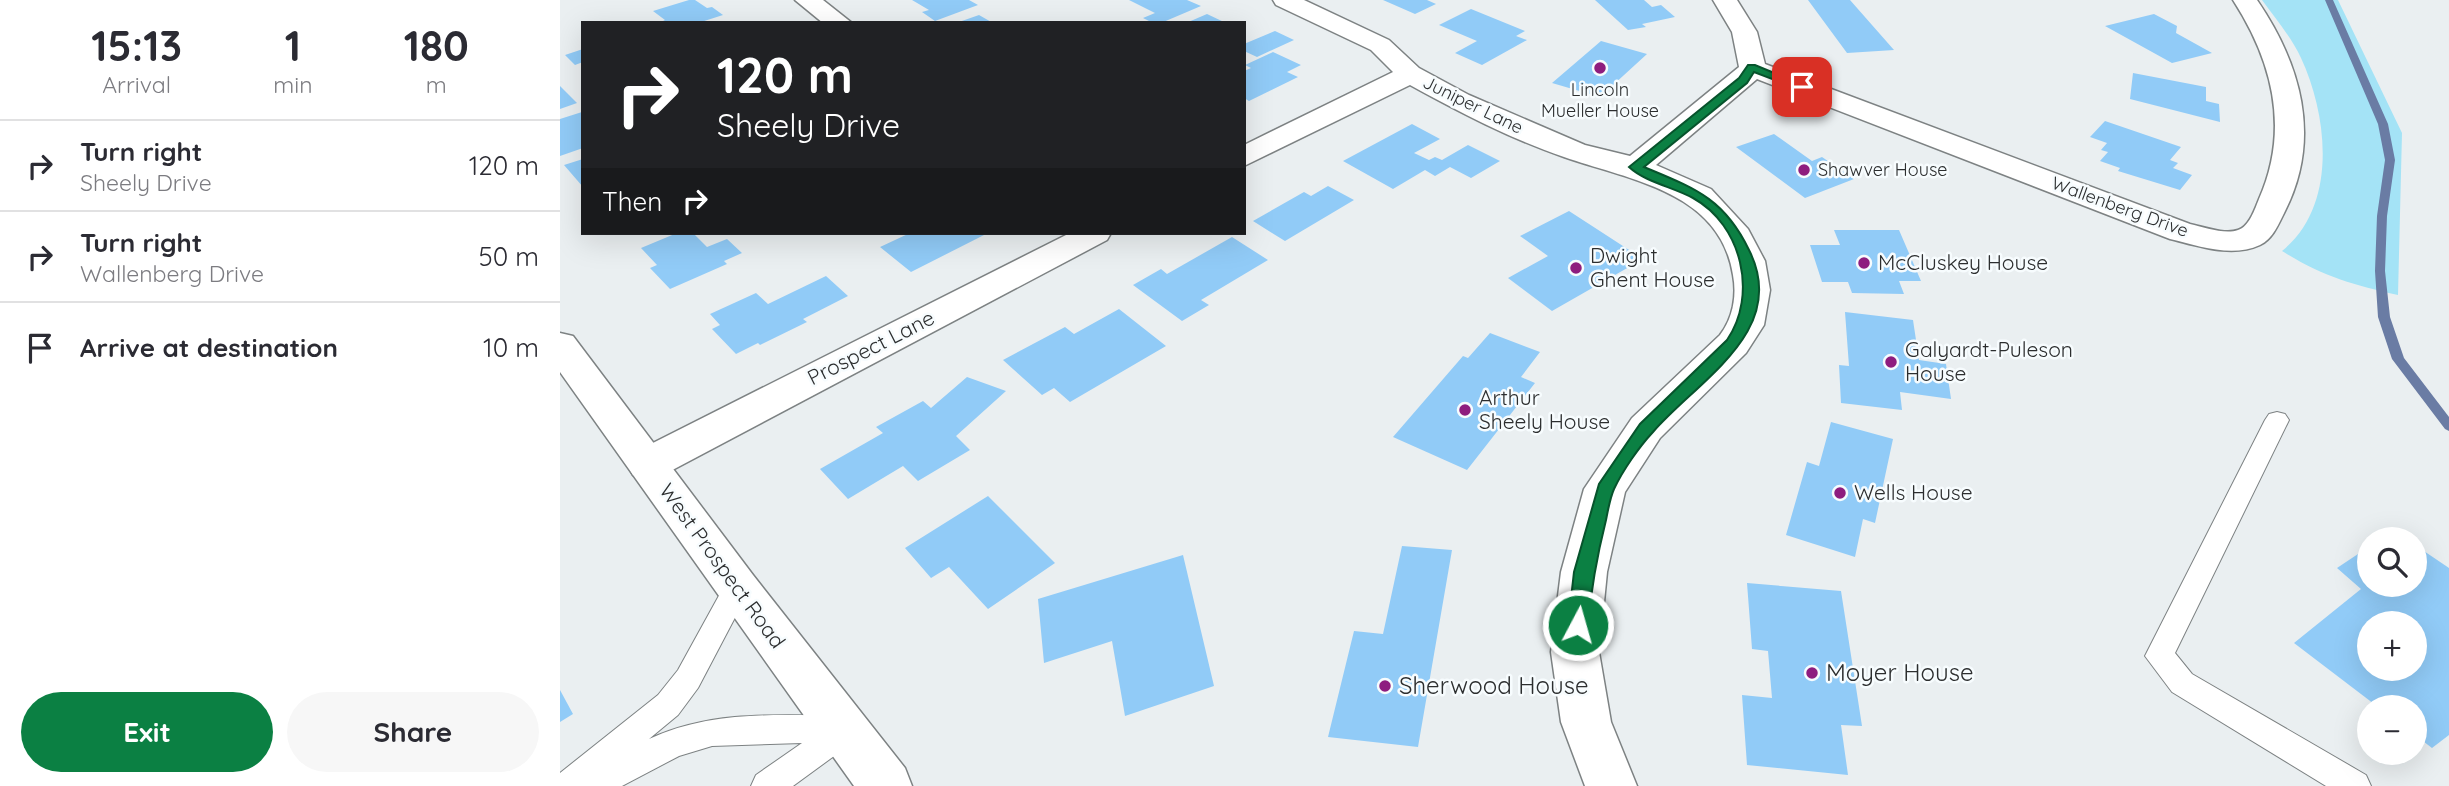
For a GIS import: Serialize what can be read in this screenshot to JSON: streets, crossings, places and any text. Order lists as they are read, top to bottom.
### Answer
{
  "streets": {
    "street": [
      "Juniper Lane",
      "Wallenberg Drive",
      "Prospect Lane",
      "West Prospect Road"
    ]
  },
  "crossings": [
    ["Prospect Lane", "West Prospect Road"]
  ],
  "places": [
    "Lincoln Mueller House",
    "Shawver House",
    "McCluskey House",
    "Dwight Ghent House",
    "Galyardt-Puleson House",
    "Arthur Sheely House",
    "Wells House",
    "Moyer House",
    "Sherwood House"
  ],
  "page": {
    "eta": [
      "15:13",
      "Arrival",
      "1",
      "min",
      "180",
      "m"
    ],
    "turn": ["120 m", "Sheely Drive"],
    "list": [
      {
        "name": "Turn right",
        "note": "Sheely Drive",
        "value": "120 m"
      },
      {
        "name": "Turn right",
        "note": "Wallenberg Drive",
        "value": "50 m"
      },
      {
        "name": "Arrive at destination",
        "value": "10 m"
      }
    ],
    "then": "Then",
    "map_buttons": ["+", "−"],
    "buttons": ["Exit", "Share"]
  }
}
